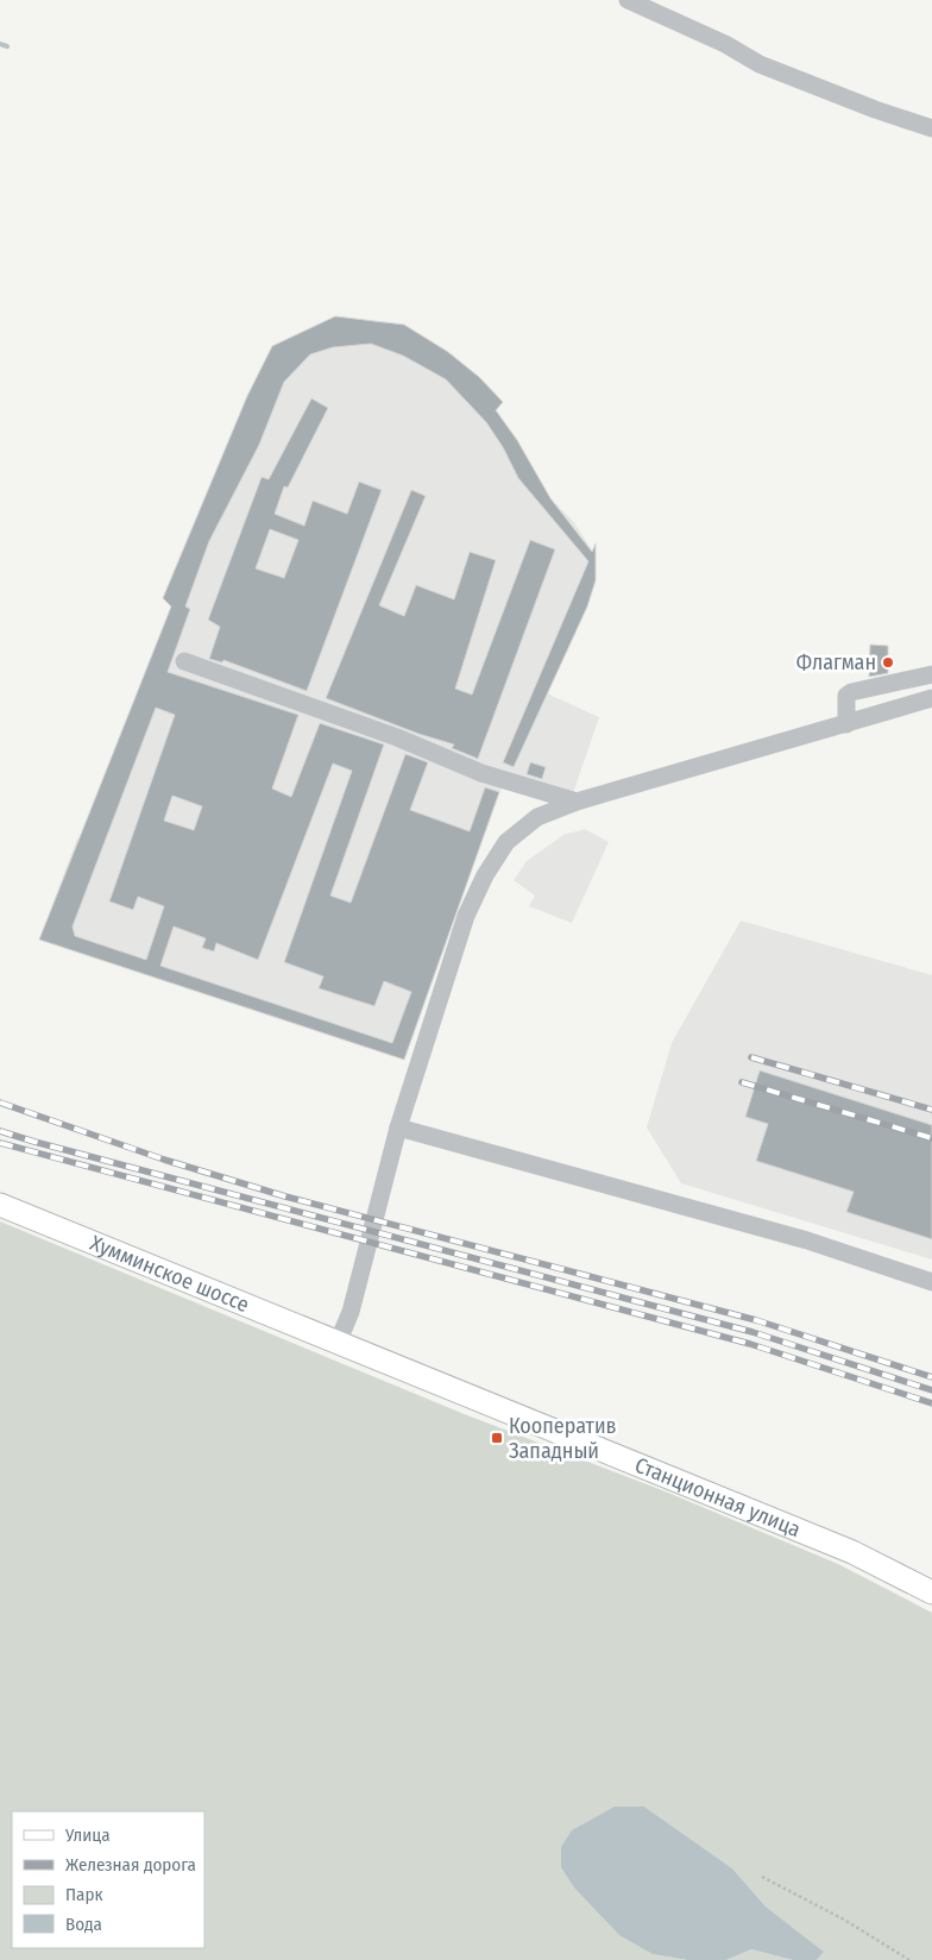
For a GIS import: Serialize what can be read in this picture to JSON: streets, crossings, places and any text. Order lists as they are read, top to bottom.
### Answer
{
  "streets": {
    "main road": ["Хумминское шоссе", "Станционная улица"]
  },
  "crossings": [
    ["Хумминское шоссе", "Станционная улица"]
  ],
  "places": {
    "other": ["Флагман"],
    "transit": ["Кооператив Западный"]
  },
  "legend": [
    "Улица",
    "Железная дорога",
    "Парк",
    "Вода"
  ]
}
